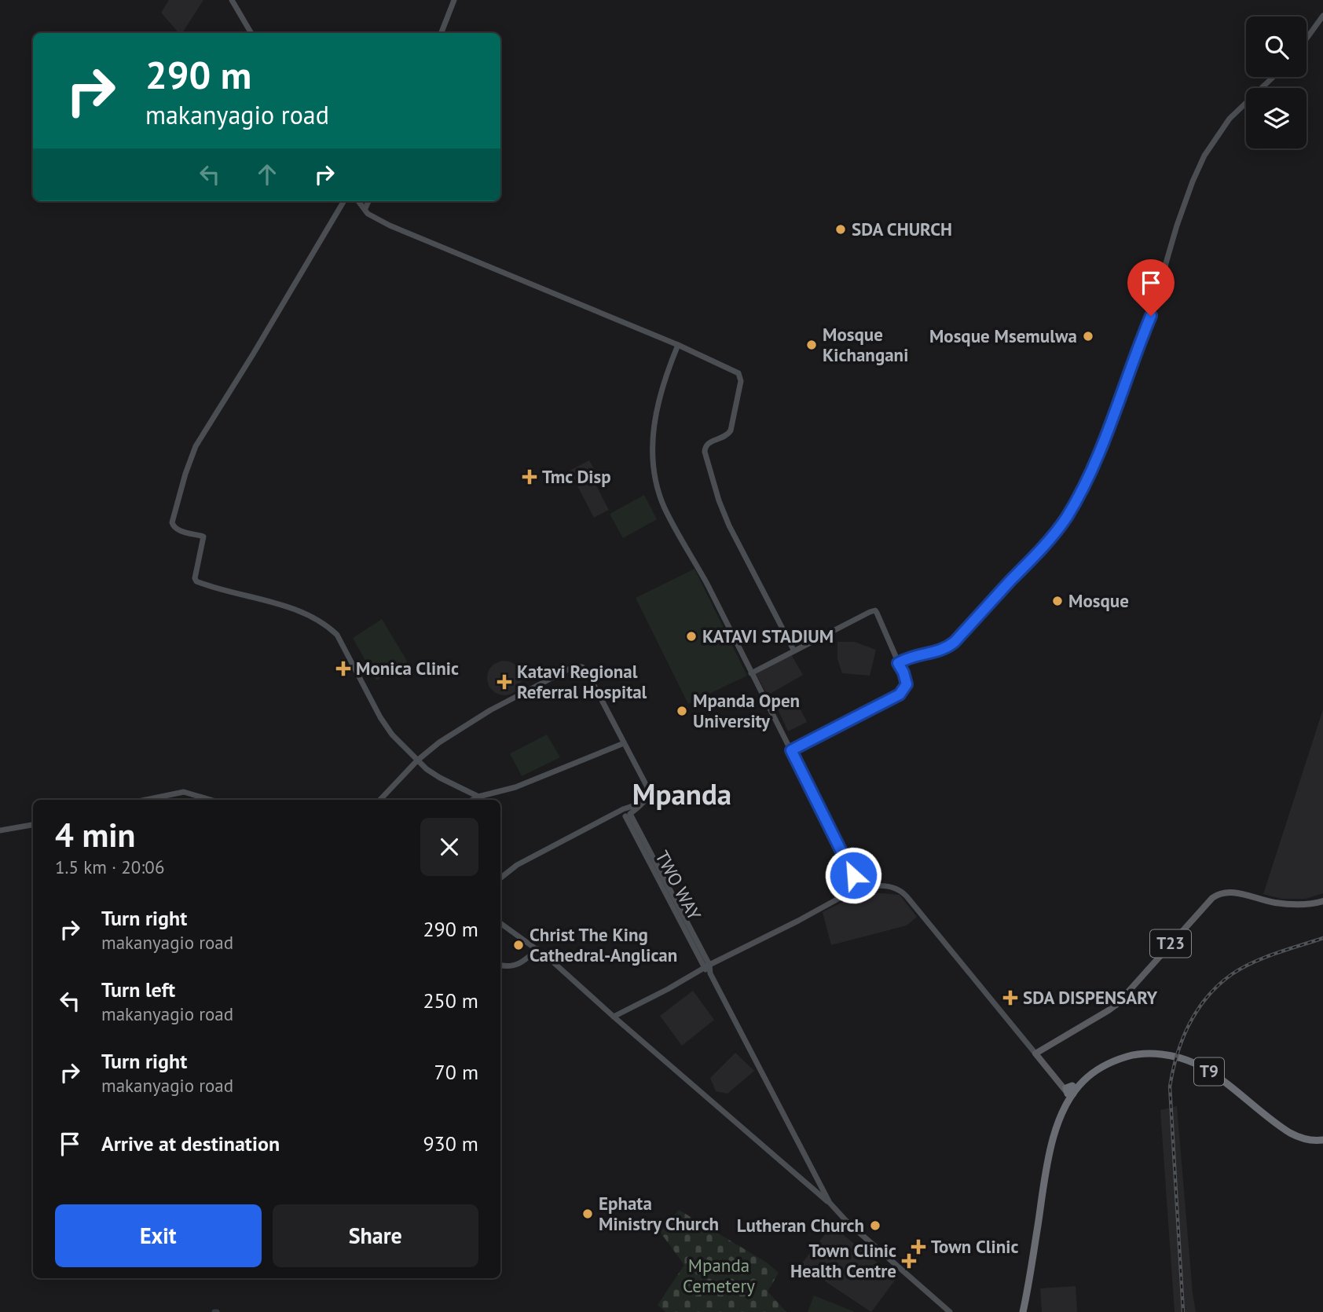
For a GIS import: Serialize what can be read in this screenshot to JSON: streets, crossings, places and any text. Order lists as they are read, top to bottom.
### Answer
{
  "streets": {
    "highway": ["T9"],
    "main road": ["T23"],
    "street": ["TWO WAY"]
  },
  "districts": ["Mpanda"],
  "parks": ["Mpanda Cemetery"],
  "places": {
    "other": [
      "SDA CHURCH",
      "Mosque Msemulwa",
      "Mosque Kichangani",
      "Mosque",
      "KATAVI STADIUM",
      "Mpanda Open University",
      "Christ The King Cathedral-Anglican",
      "Ephata Ministry Church",
      "Lutheran Church"
    ],
    "health": [
      "Tmc Disp",
      "Monica Clinic",
      "Katavi Regional Referral Hospital",
      "SDA DISPENSARY",
      "Town Clinic",
      "Town Clinic Health Centre"
    ]
  },
  "page": {
    "turn": ["290 m", "makanyagio road"],
    "heading": ["4 min", "1.5 km · 20:06"],
    "list": [
      {
        "name": "Turn right",
        "note": "makanyagio road",
        "value": "290 m"
      },
      {
        "name": "Turn left",
        "note": "makanyagio road",
        "value": "250 m"
      },
      {
        "name": "Turn right",
        "note": "makanyagio road",
        "value": "70 m"
      },
      {
        "name": "Arrive at destination",
        "value": "930 m"
      }
    ],
    "buttons": ["Exit", "Share"]
  }
}
